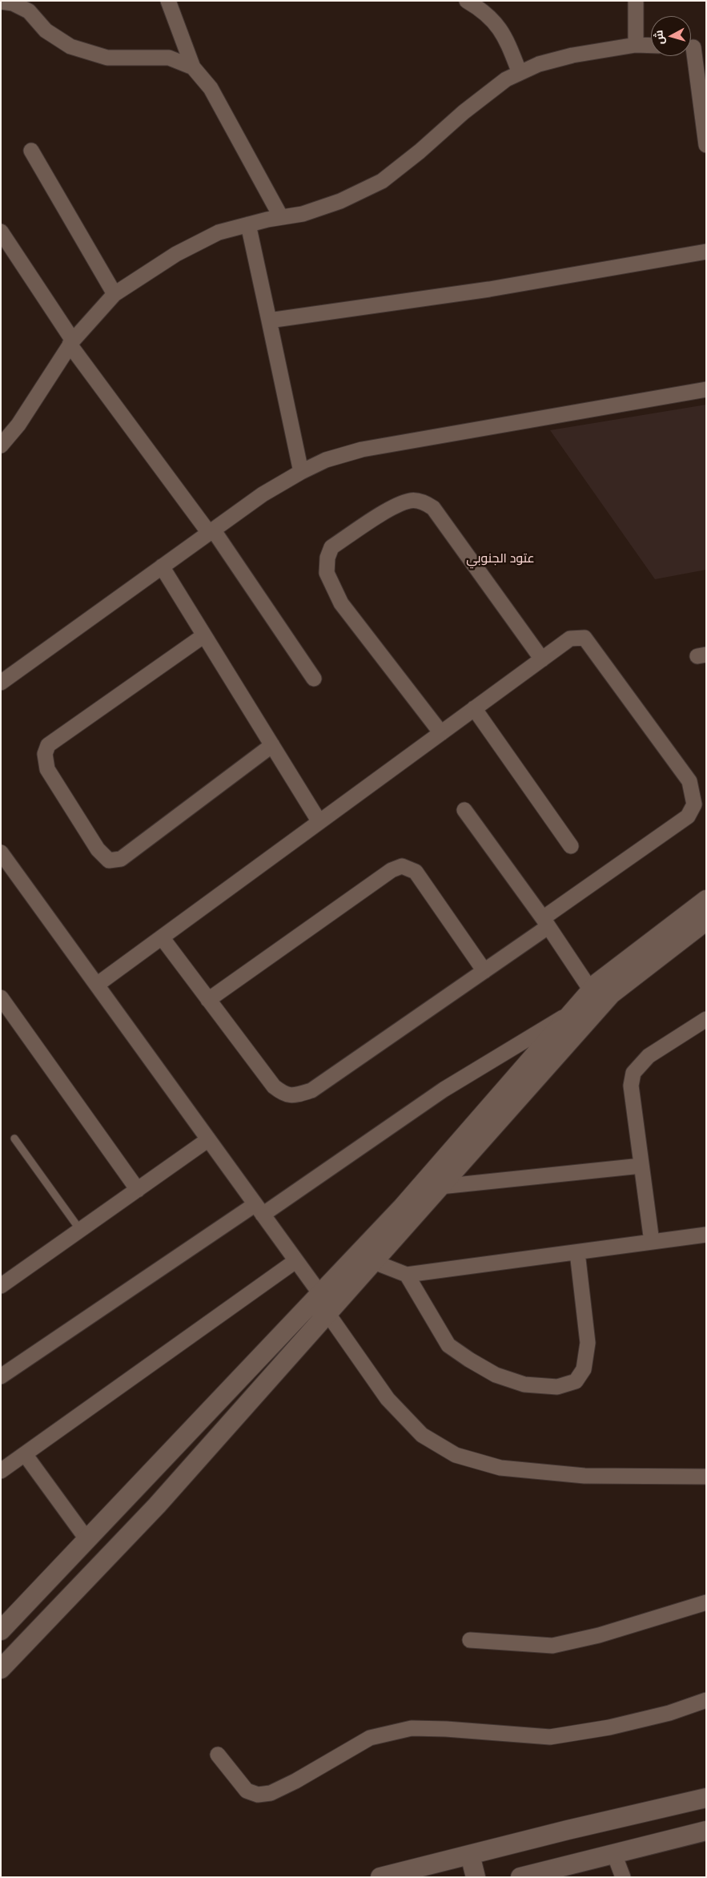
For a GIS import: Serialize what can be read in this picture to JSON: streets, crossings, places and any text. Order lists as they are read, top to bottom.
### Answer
{
  "districts": ["عتود الجنوبي"],
  "north": "left"
}
